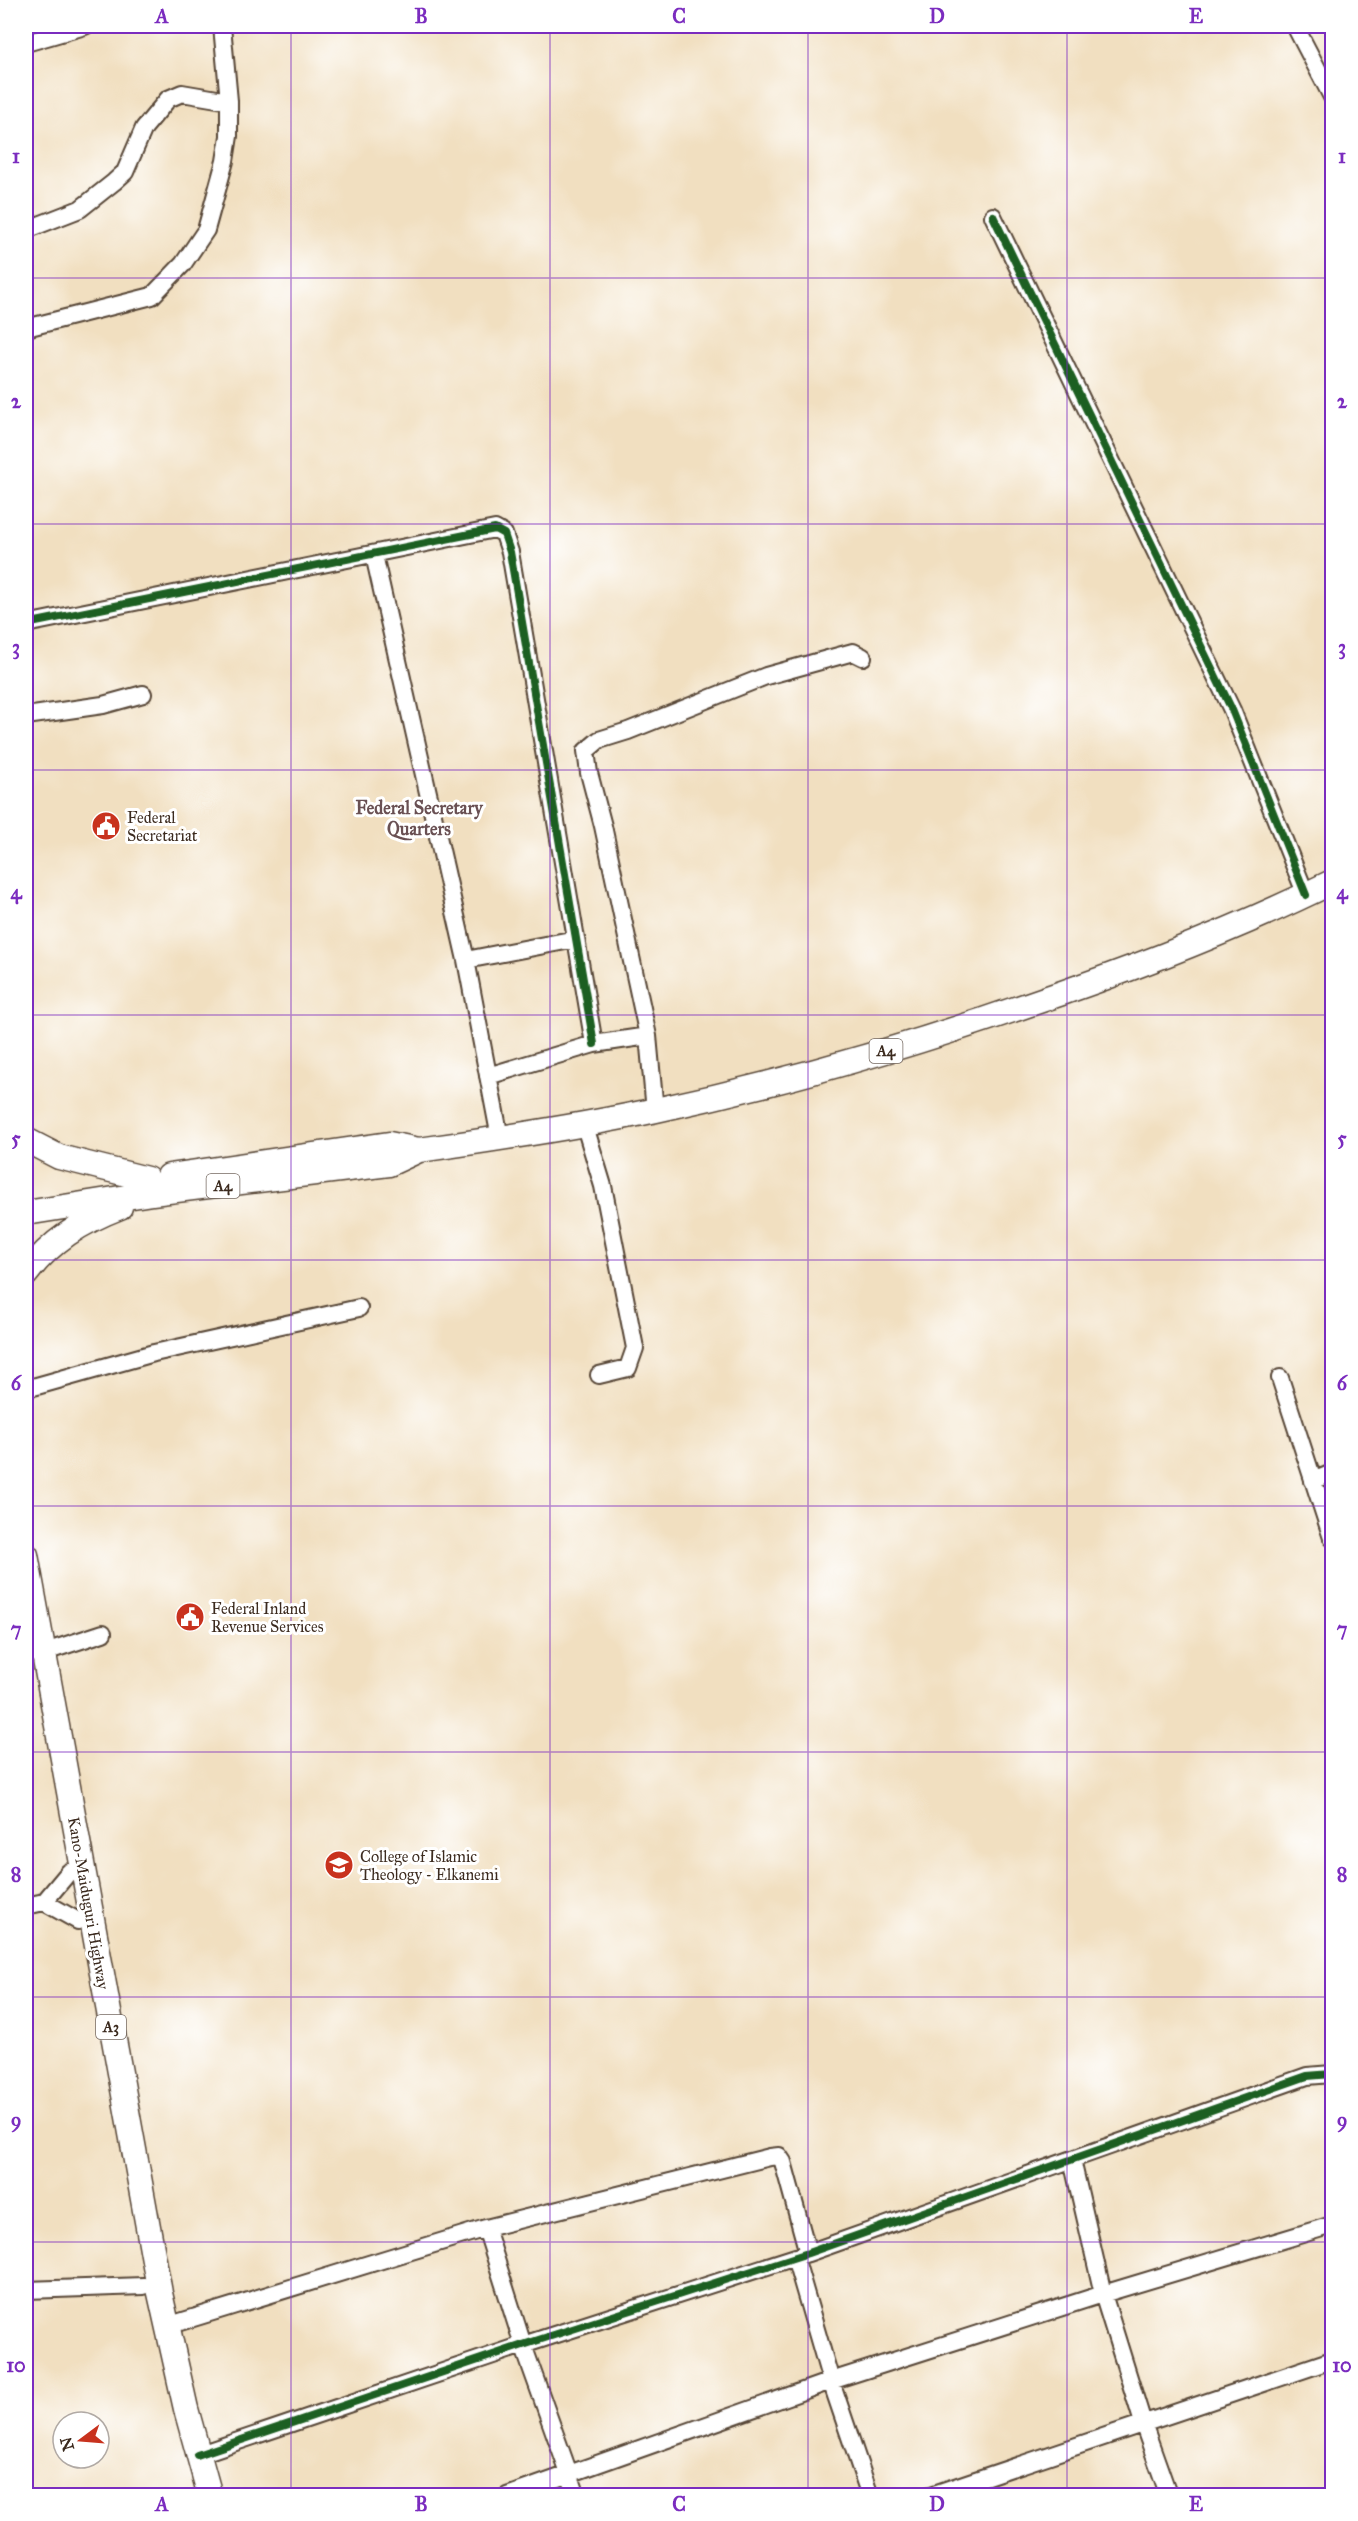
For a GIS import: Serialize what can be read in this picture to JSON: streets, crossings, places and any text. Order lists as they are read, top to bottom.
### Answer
{
  "streets": {
    "highway": ["A4", "Kano-Maiduguri Highway", "A3"]
  },
  "districts": ["Federal Secretary Quarters"],
  "places": {
    "public building": ["Federal Secretariat", "Federal Inland Revenue Services"],
    "school or university": ["College of Islamic Theology - Elkanemi"]
  },
  "north": "left",
  "grid": {
    "columns": [
      "A",
      "B",
      "C",
      "D",
      "E"
    ],
    "rows": [
      "1",
      "2",
      "3",
      "4",
      "5",
      "6",
      "7",
      "8",
      "9",
      "10"
    ]
  }
}
